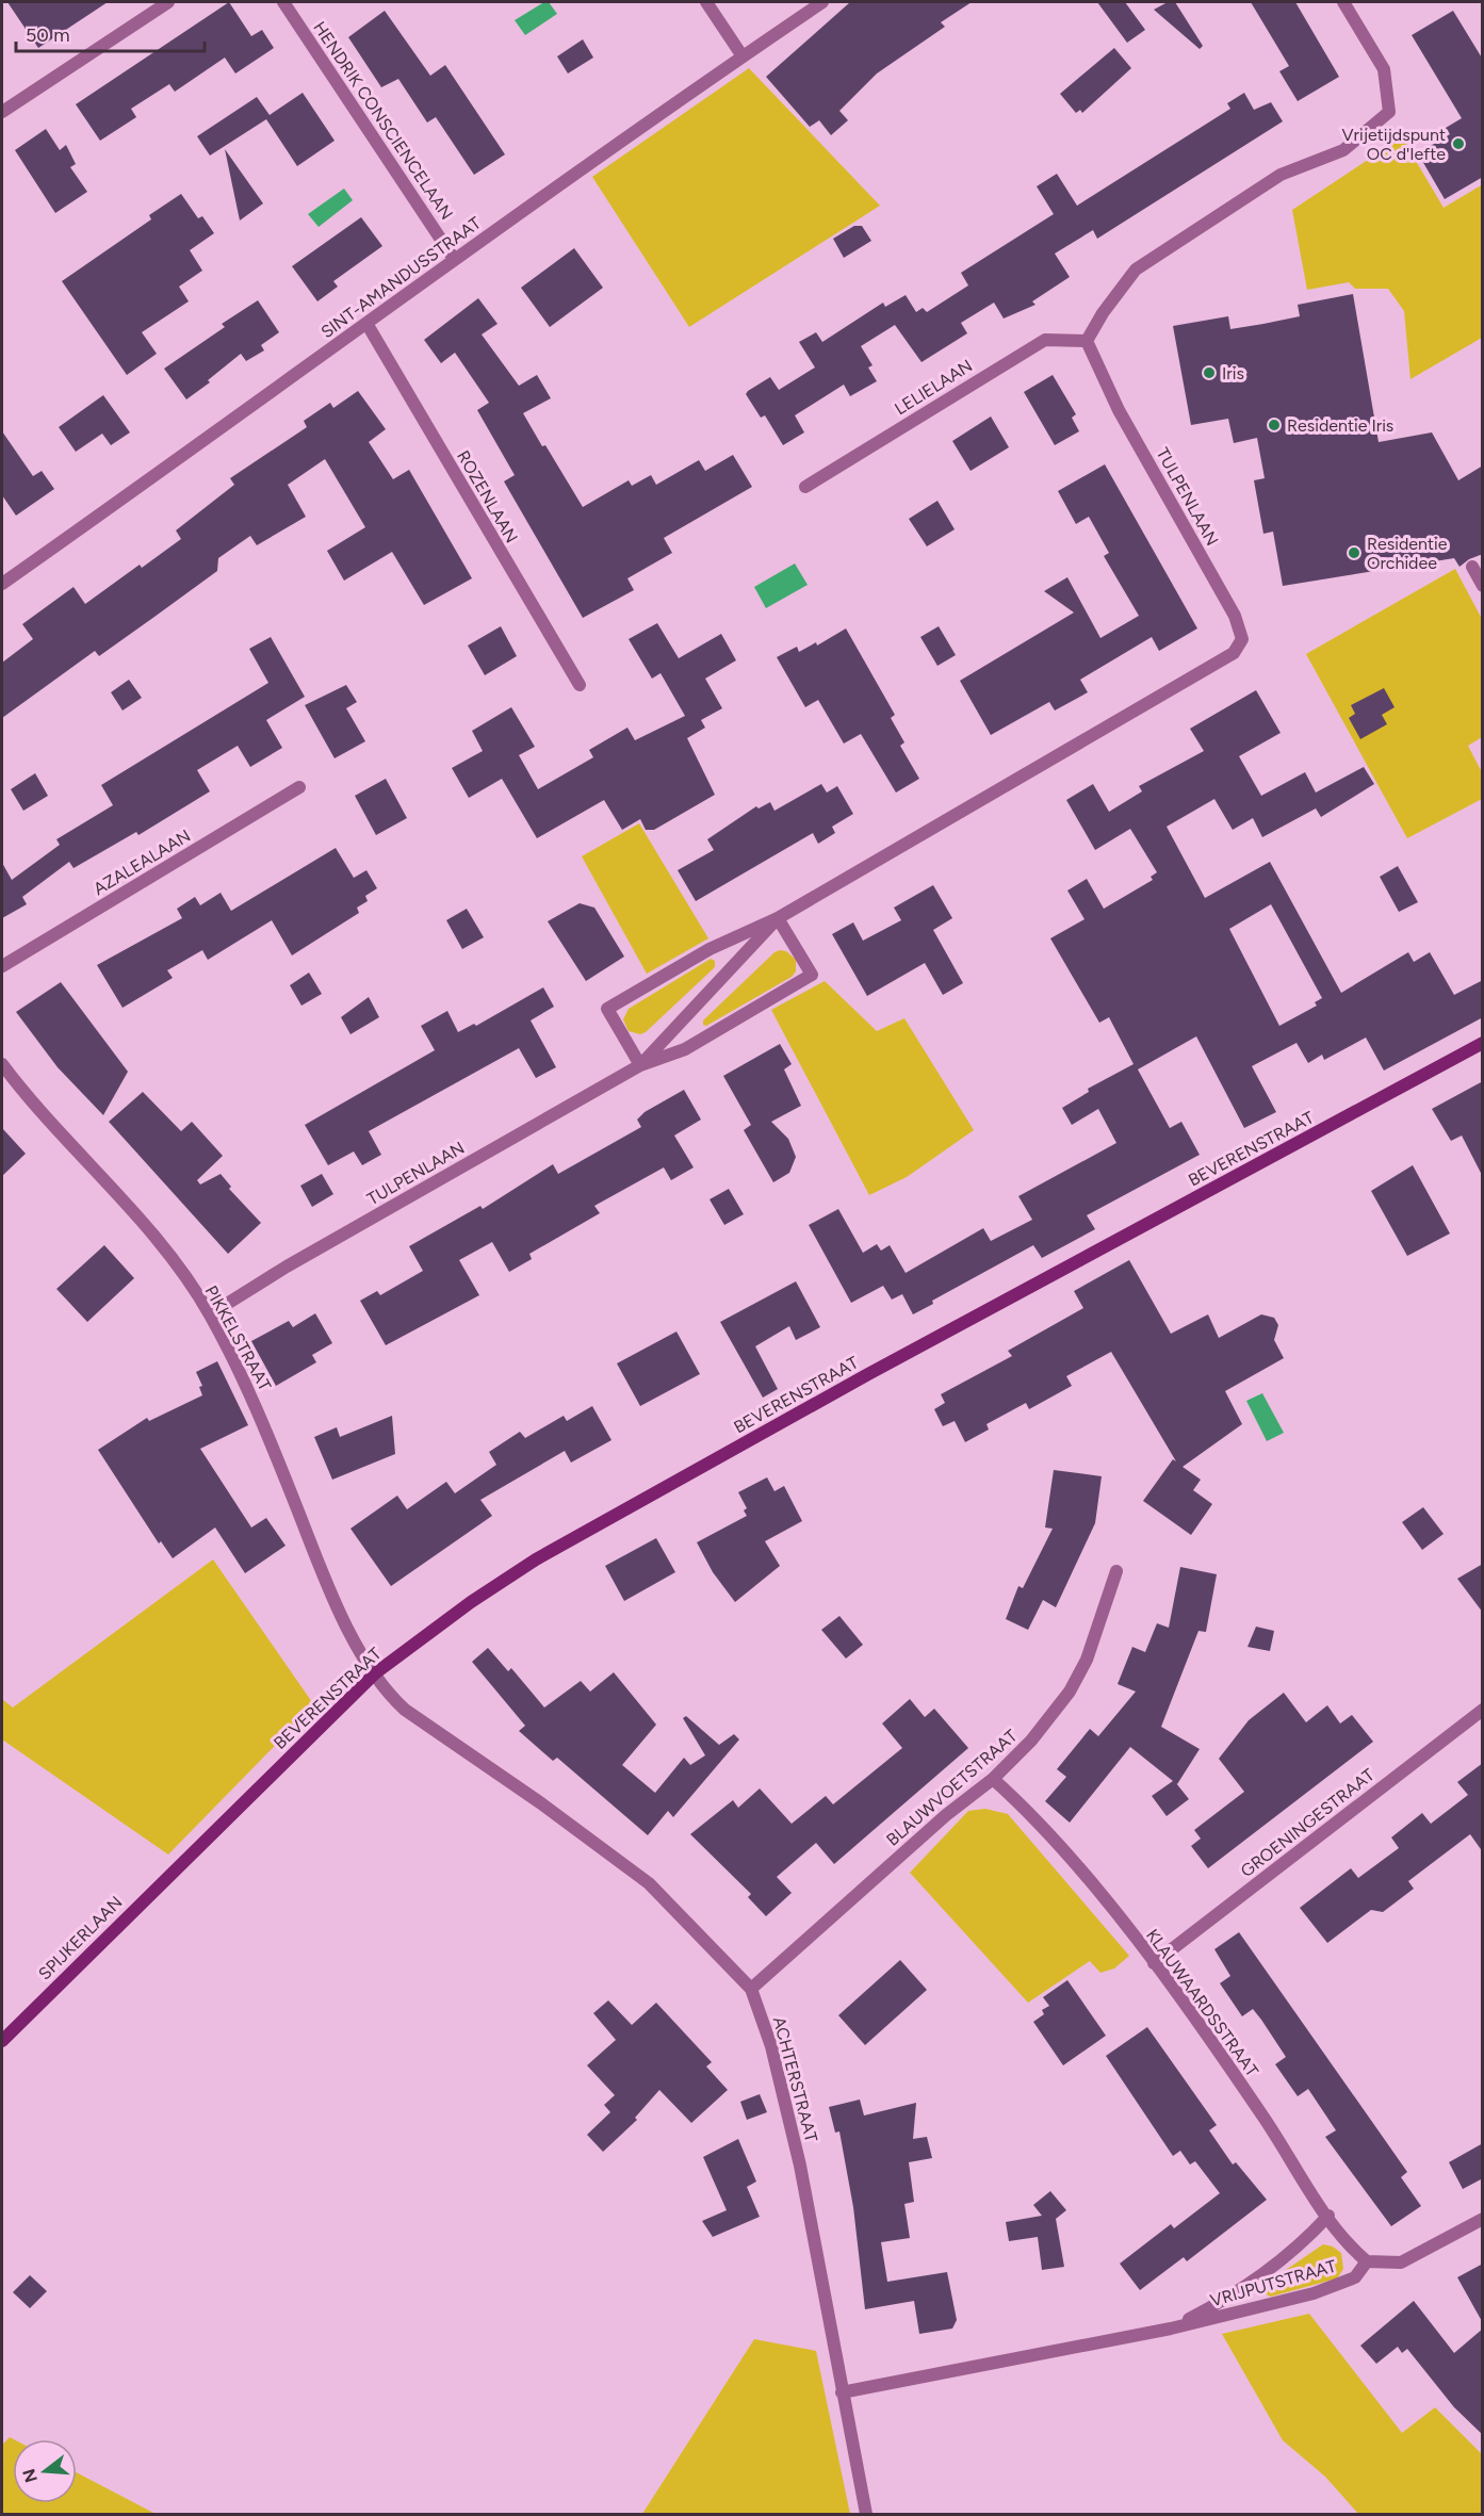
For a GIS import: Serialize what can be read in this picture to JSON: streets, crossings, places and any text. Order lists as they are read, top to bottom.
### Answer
{
  "streets": {
    "street": [
      "HENDRIK CONSCIENCELAAN",
      "SINT-AMANDUSSTRAAT",
      "LELIELAAN",
      "ROZENLAAN",
      "TULPENLAAN",
      "AZALEALAAN",
      "BEVERENSTRAAT",
      "PIKKELSTRAAT",
      "BLAUWVOETSTRAAT",
      "GROENINGESTRAAT",
      "SPIJKERLAAN",
      "KLAUWAARDSSTRAAT",
      "ACHTERSTRAAT",
      "VRIJPUTSTRAAT"
    ]
  },
  "crossings": [
    ["HENDRIK CONSCIENCELAAN", "SINT-AMANDUSSTRAAT"],
    ["SINT-AMANDUSSTRAAT", "ROZENLAAN"],
    ["LELIELAAN", "TULPENLAAN"],
    ["TULPENLAAN", "PIKKELSTRAAT"],
    ["BEVERENSTRAAT", "PIKKELSTRAAT"],
    ["BEVERENSTRAAT", "SPIJKERLAAN"],
    ["BEVERENSTRAAT", "ACHTERSTRAAT"],
    ["PIKKELSTRAAT", "ACHTERSTRAAT"],
    ["BLAUWVOETSTRAAT", "KLAUWAARDSSTRAAT"],
    ["BLAUWVOETSTRAAT", "ACHTERSTRAAT"],
    ["GROENINGESTRAAT", "KLAUWAARDSSTRAAT"],
    ["KLAUWAARDSSTRAAT", "VRIJPUTSTRAAT"],
    ["ACHTERSTRAAT", "VRIJPUTSTRAAT"]
  ],
  "places": [
    "Vrijetijdspunt OC d'Iefte",
    "Iris",
    "Residentie Iris",
    "Residentie Orchidee"
  ],
  "scale_bar": "50 m",
  "north": "left"
}
